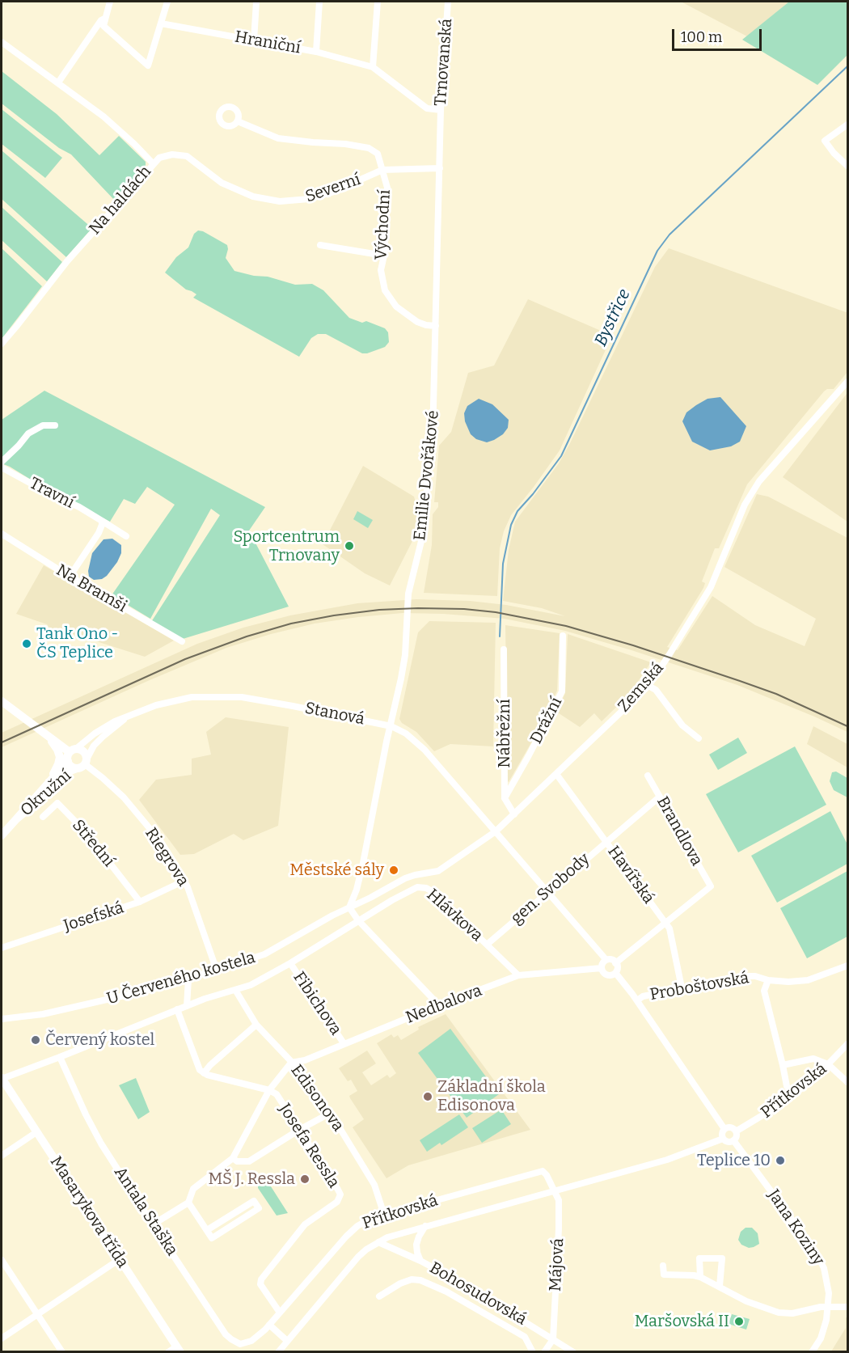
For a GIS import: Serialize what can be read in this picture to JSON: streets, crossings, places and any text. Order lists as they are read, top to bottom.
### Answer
{
  "streets": {
    "main road": ["Okružní", "Masarykova třída"],
    "street": [
      "Hraniční",
      "Trnovanská",
      "Severní",
      "Na haldách",
      "Východní",
      "Emilie Dvořákové",
      "Travní",
      "Na Bramši",
      "Zemská",
      "Stanová",
      "Drážní",
      "Nábřežní",
      "Brandlova",
      "Střední",
      "Riegrova",
      "Havířská",
      "gen. Svobody",
      "Hlávkova",
      "Josefská",
      "U Červeného kostela",
      "Proboštovská",
      "Fibichova",
      "Nedbalova",
      "Přítkovská",
      "Edisonova",
      "Josefa Ressla",
      "Antala Staška",
      "Jana Koziny",
      "Májová",
      "Bohosudovská"
    ]
  },
  "crossings": [
    ["Trnovanská", "Emilie Dvořákové"],
    ["Severní", "Na haldách"],
    ["Severní", "Východní"],
    ["Severní", "Emilie Dvořákové"],
    ["Východní", "Emilie Dvořákové"],
    ["Emilie Dvořákové", "Zemská"],
    ["Emilie Dvořákové", "Stanová"],
    ["Emilie Dvořákové", "U Červeného kostela"],
    ["Zemská", "Stanová"],
    ["Zemská", "Havířská"],
    ["Zemská", "U Červeného kostela"],
    ["Stanová", "Okružní"],
    ["Stanová", "Riegrova"],
    ["Drážní", "Nábřežní"],
    ["Okružní", "Riegrova"],
    ["Brandlova", "Havířská"],
    ["Brandlova", "gen. Svobody"],
    ["Střední", "Josefská"],
    ["Riegrova", "Josefská"],
    ["Riegrova", "U Červeného kostela"],
    ["Havířská", "gen. Svobody"],
    ["Havířská", "Proboštovská"],
    ["gen. Svobody", "Hlávkova"],
    ["Hlávkova", "U Červeného kostela"],
    ["Hlávkova", "Nedbalova"],
    ["U Červeného kostela", "Fibichova"],
    ["U Červeného kostela", "Edisonova"],
    ["U Červeného kostela", "Antala Staška"],
    ["U Červeného kostela", "Masarykova třída"],
    ["Fibichova", "Nedbalova"],
    ["Nedbalova", "Edisonova"],
    ["Přítkovská", "Edisonova"],
    ["Přítkovská", "Josefa Ressla"],
    ["Přítkovská", "Antala Staška"],
    ["Přítkovská", "Jana Koziny"],
    ["Přítkovská", "Májová"],
    ["Přítkovská", "Bohosudovská"],
    ["Májová", "Bohosudovská"]
  ],
  "water": ["Bystřice"],
  "places": [
    "Sportcentrum Trnovany",
    "Tank Ono - ČS Teplice",
    "Městské sály",
    "Červený kostel",
    "Základní škola Edisonova",
    "Teplice 10",
    "MŠ J. Ressla",
    "Maršovská II"
  ],
  "scale_bar": "100 m"
}
